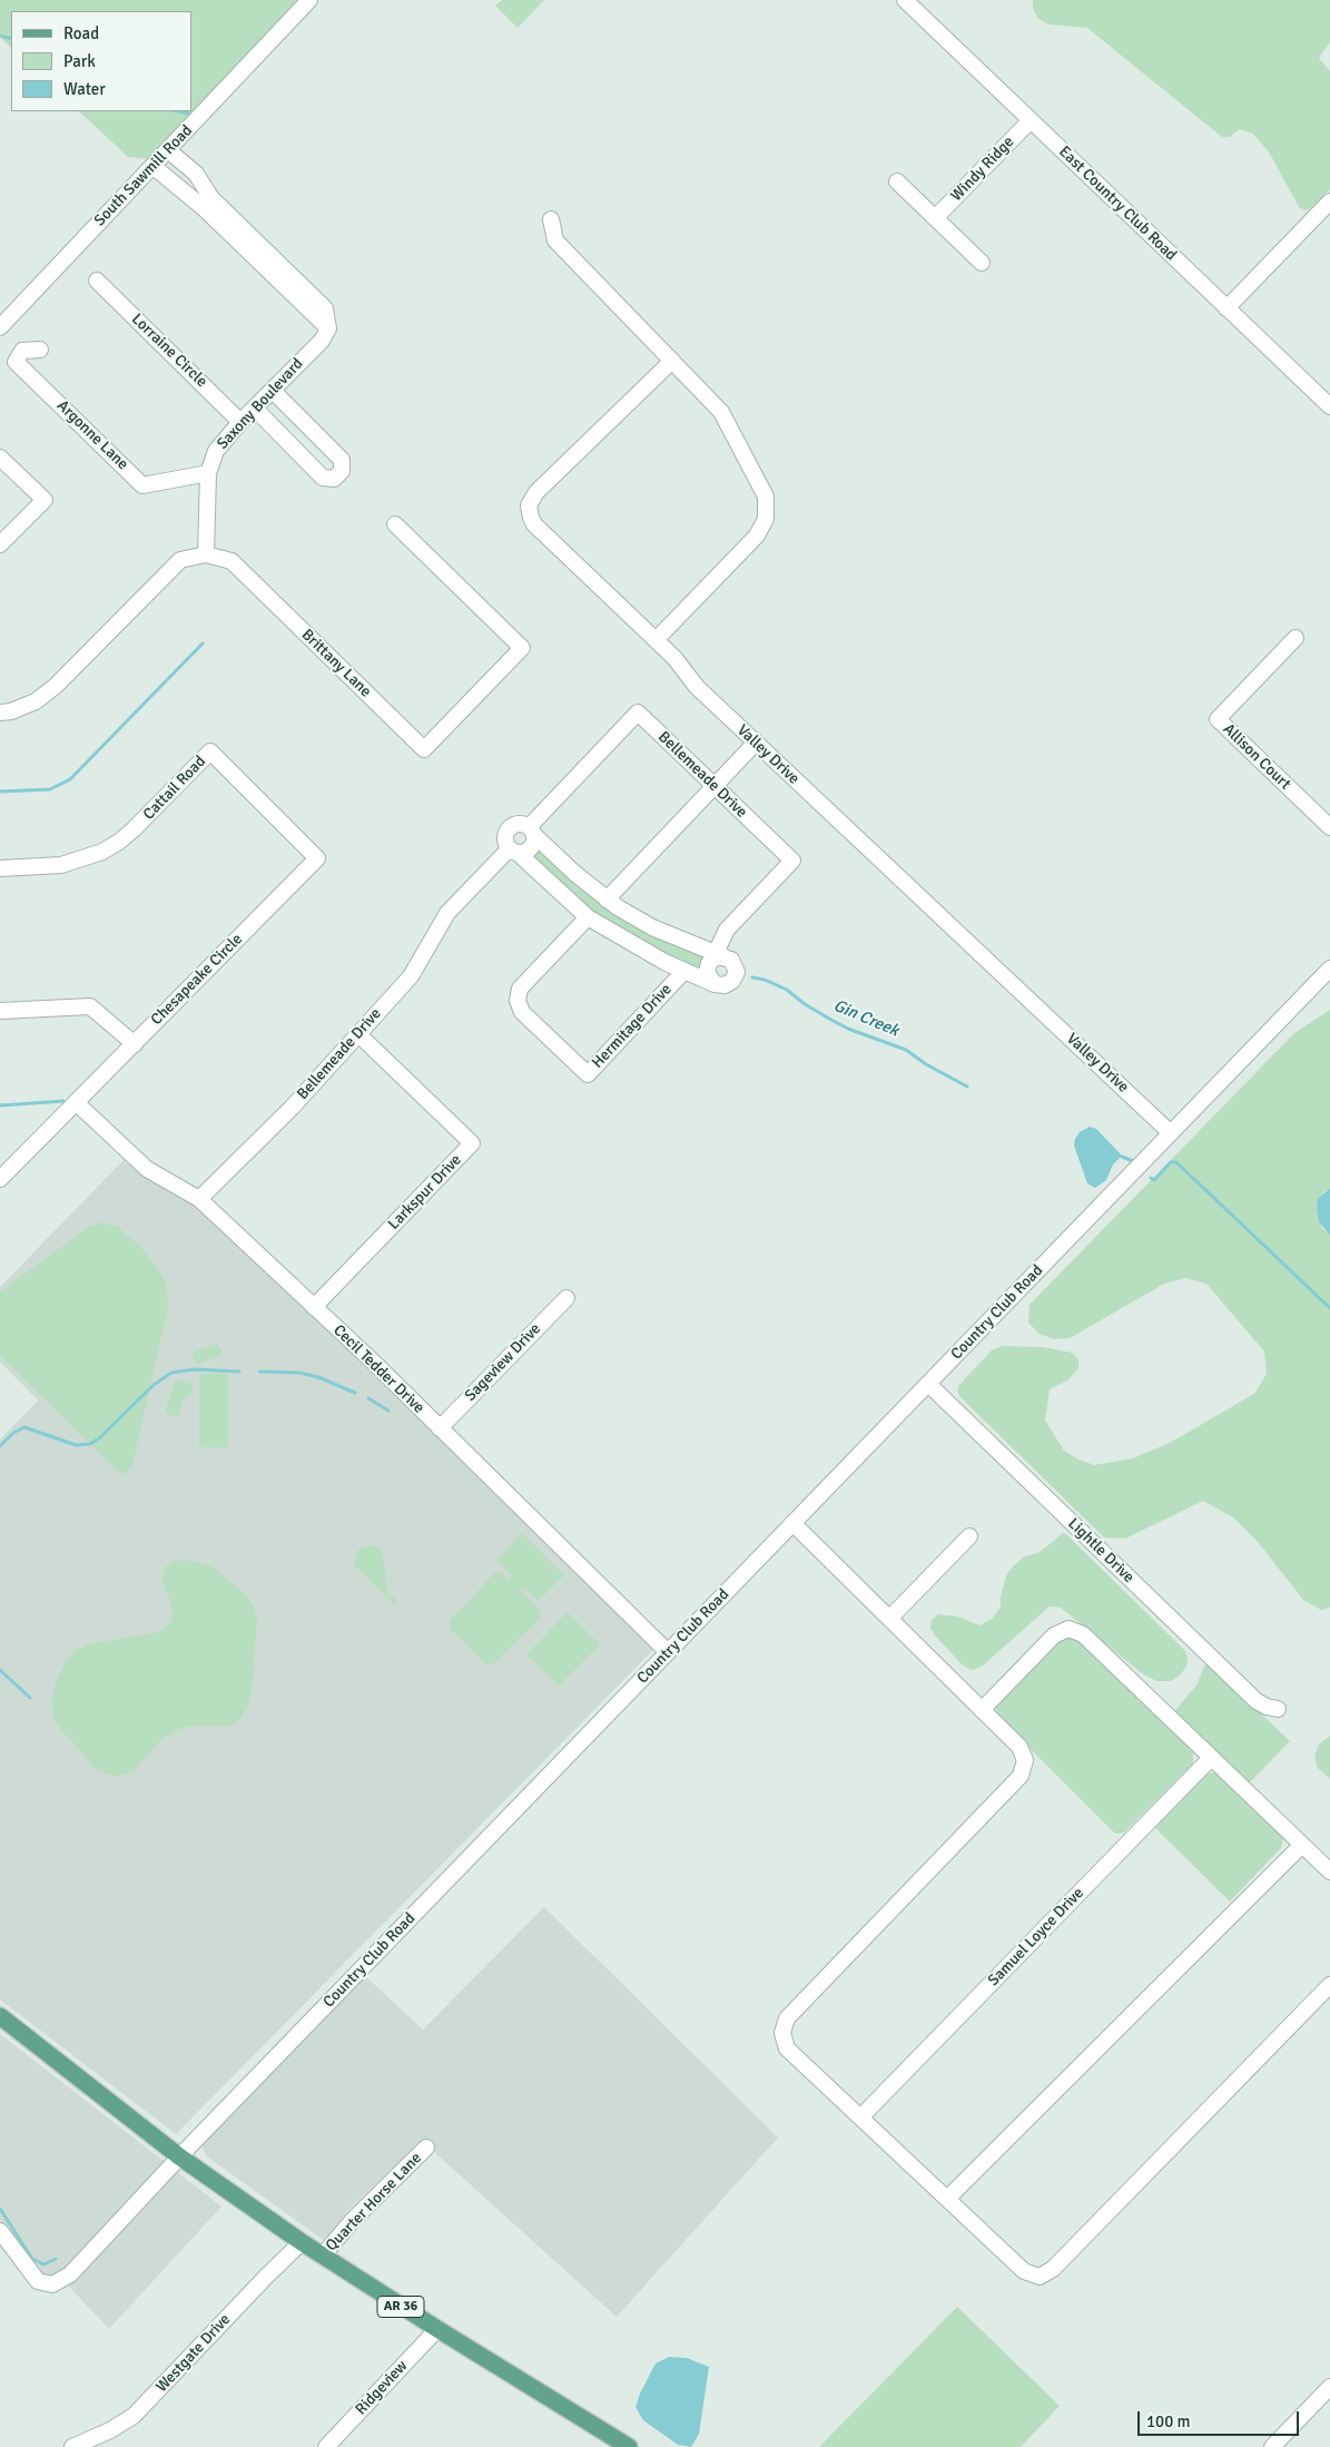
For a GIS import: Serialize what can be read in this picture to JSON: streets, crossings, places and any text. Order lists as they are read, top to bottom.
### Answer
{
  "streets": {
    "main road": ["AR 36"],
    "street": [
      "Windy Ridge",
      "South Sawmill Road",
      "East Country Club Road",
      "Lorraine Circle",
      "Saxony Boulevard",
      "Argonne Lane",
      "Brittany Lane",
      "Valley Drive",
      "Allison Court",
      "Bellemeade Drive",
      "Cattail Road",
      "Chesapeake Circle",
      "Hermitage Drive",
      "Larkspur Drive",
      "Country Club Road",
      "Sageview Drive",
      "Cecil Tedder Drive",
      "Lightle Drive",
      "Samuel Loyce Drive",
      "Quarter Horse Lane",
      "Westgate Drive",
      "Ridgeview"
    ]
  },
  "crossings": [
    ["Windy Ridge", "East Country Club Road"],
    ["Lorraine Circle", "Saxony Boulevard"],
    ["Saxony Boulevard", "Argonne Lane"],
    ["Saxony Boulevard", "Brittany Lane"],
    ["Valley Drive", "Country Club Road"],
    ["Bellemeade Drive", "Larkspur Drive"],
    ["Bellemeade Drive", "Cecil Tedder Drive"],
    ["Cattail Road", "Chesapeake Circle"],
    ["Chesapeake Circle", "Cecil Tedder Drive"],
    ["Larkspur Drive", "Cecil Tedder Drive"],
    ["Country Club Road", "Cecil Tedder Drive"],
    ["Country Club Road", "Lightle Drive"],
    ["Country Club Road", "AR 36"],
    ["Sageview Drive", "Cecil Tedder Drive"],
    ["Quarter Horse Lane", "AR 36"],
    ["AR 36", "Westgate Drive"],
    ["AR 36", "Ridgeview"]
  ],
  "water": ["Gin Creek"],
  "legend": ["Road", "Park", "Water"],
  "scale_bar": "100 m"
}
